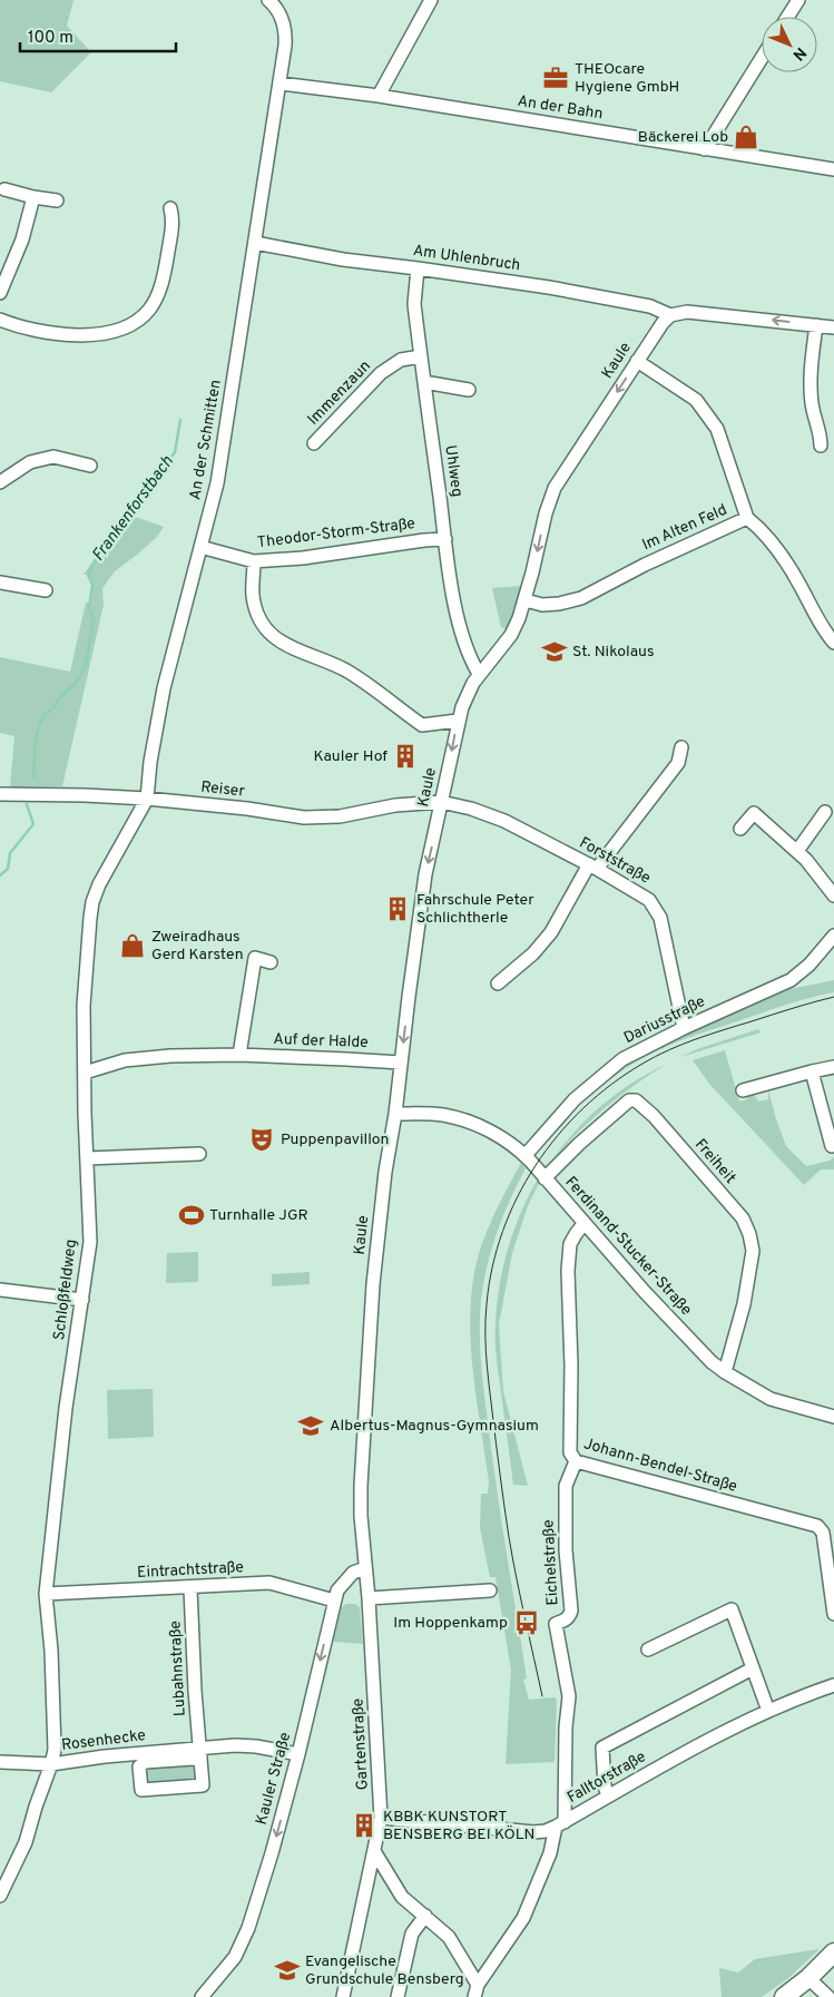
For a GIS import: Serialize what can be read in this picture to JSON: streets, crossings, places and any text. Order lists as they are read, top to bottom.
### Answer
{
  "streets": {
    "street": [
      "An der Bahn",
      "Am Uhlenbruch",
      "Kaule",
      "Immenzaun",
      "An der Schmitten",
      "Uhlweg",
      "Im Alten Feld",
      "Theodor-Storm-Straße",
      "Reiser",
      "Forststraße",
      "Dariusstraße",
      "Auf der Halde",
      "Freiheit",
      "Ferdinand-Stucker-Straße",
      "Schloßfeldweg",
      "Johann-Bendel-Straße",
      "Eichelstraße",
      "Eintrachtstraße",
      "Lubahnstraße",
      "Rosenhecke",
      "Gartenstraße",
      "Falltorstraße",
      "Kauler Straße"
    ]
  },
  "crossings": [
    ["An der Bahn", "An der Schmitten"],
    ["Am Uhlenbruch", "Kaule"],
    ["Am Uhlenbruch", "An der Schmitten"],
    ["Am Uhlenbruch", "Uhlweg"],
    ["Kaule", "Uhlweg"],
    ["Kaule", "Im Alten Feld"],
    ["Kaule", "Reiser"],
    ["Kaule", "Forststraße"],
    ["Kaule", "Auf der Halde"],
    ["Kaule", "Ferdinand-Stucker-Straße"],
    ["Kaule", "Gartenstraße"],
    ["Immenzaun", "Uhlweg"],
    ["An der Schmitten", "Theodor-Storm-Straße"],
    ["An der Schmitten", "Reiser"],
    ["An der Schmitten", "Schloßfeldweg"],
    ["Uhlweg", "Theodor-Storm-Straße"],
    ["Reiser", "Forststraße"],
    ["Reiser", "Schloßfeldweg"],
    ["Forststraße", "Dariusstraße"],
    ["Dariusstraße", "Ferdinand-Stucker-Straße"],
    ["Auf der Halde", "Schloßfeldweg"],
    ["Freiheit", "Ferdinand-Stucker-Straße"],
    ["Ferdinand-Stucker-Straße", "Johann-Bendel-Straße"],
    ["Schloßfeldweg", "Eintrachtstraße"],
    ["Schloßfeldweg", "Rosenhecke"],
    ["Johann-Bendel-Straße", "Eichelstraße"],
    ["Eichelstraße", "Falltorstraße"],
    ["Eintrachtstraße", "Lubahnstraße"],
    ["Eintrachtstraße", "Kauler Straße"],
    ["Lubahnstraße", "Rosenhecke"],
    ["Rosenhecke", "Kauler Straße"],
    ["Gartenstraße", "Falltorstraße"],
    ["Gartenstraße", "Kauler Straße"]
  ],
  "one_way": ["Kaule", "Kauler Straße"],
  "water": ["Frankenforstbach"],
  "places": {
    "office": ["THEOcare Hygiene GmbH"],
    "shop": ["Bäckerei Lob", "Zweiradhaus Gerd Karsten"],
    "school or university": ["St. Nikolaus", "Albertus-Magnus-Gymnasium", "Evangelische Grundschule Bensberg"],
    "building": ["Kauler Hof", "Fahrschule Peter Schlichtherle", "KBBK KUNSTORT BENSBERG BEI KÖLN"],
    "theatre": ["Puppenpavillon"],
    "sports": ["Turnhalle JGR"],
    "bus stop": ["Im Hoppenkamp"]
  },
  "scale_bar": "100 m",
  "north": "bottom right"
}
